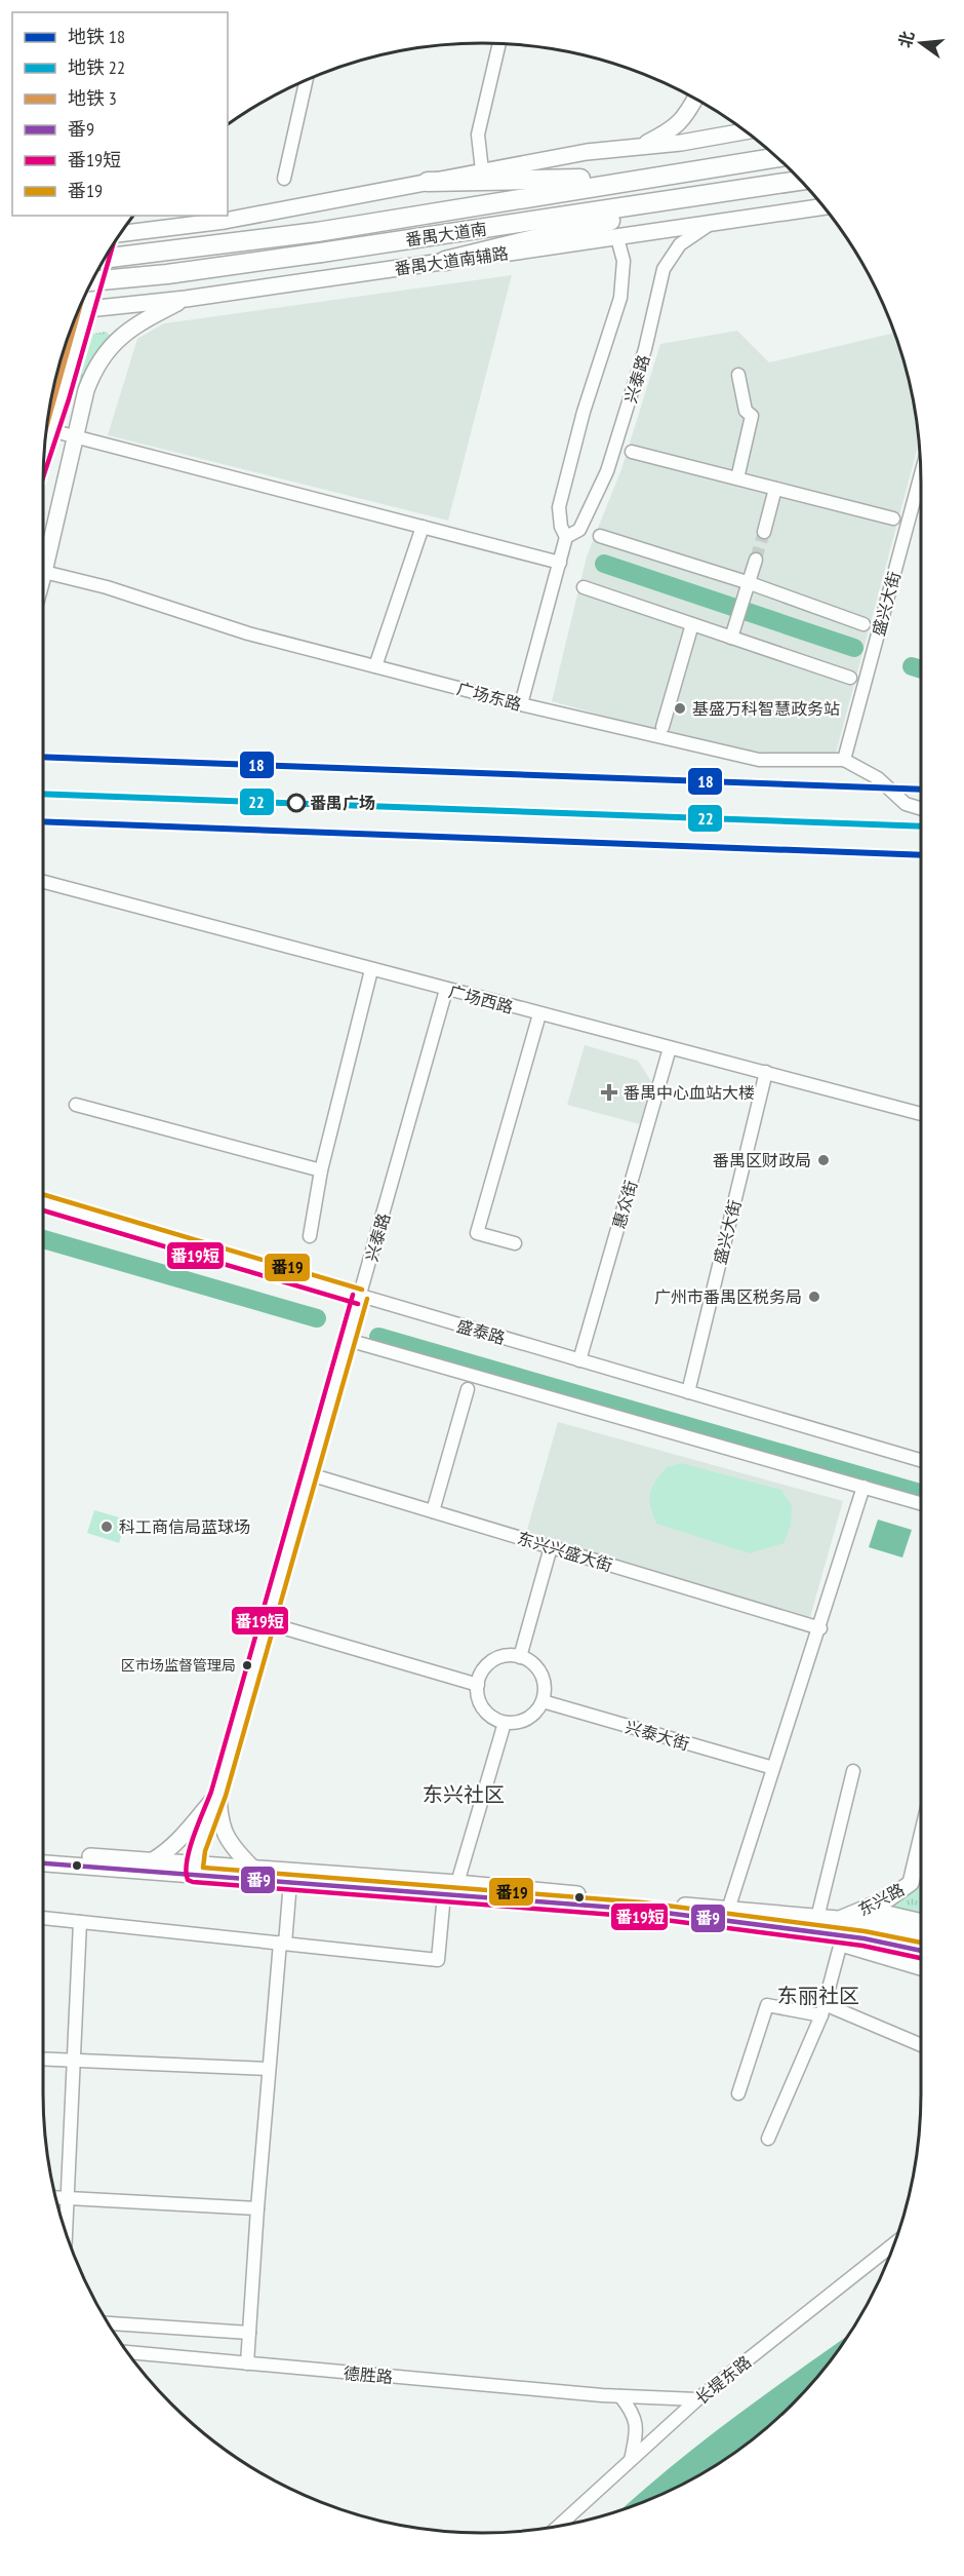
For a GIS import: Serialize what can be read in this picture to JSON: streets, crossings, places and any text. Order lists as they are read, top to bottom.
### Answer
{
  "streets": {
    "highway": ["番禺大道南"],
    "main road": ["番禺大道南辅路", "东兴路"],
    "street": [
      "兴泰路",
      "盛兴大街",
      "广场东路",
      "广场西路",
      "惠众街",
      "盛泰路",
      "东兴兴盛大街",
      "兴泰大街",
      "德胜路",
      "长堤东路"
    ]
  },
  "crossings": [
    ["番禺大道南辅路", "兴泰路"],
    ["兴泰路", "广场东路"],
    ["兴泰路", "广场西路"],
    ["兴泰路", "盛泰路"],
    ["兴泰路", "东兴兴盛大街"],
    ["盛兴大街", "广场东路"],
    ["盛兴大街", "广场西路"],
    ["盛兴大街", "盛泰路"],
    ["广场西路", "惠众街"],
    ["惠众街", "盛泰路"],
    ["德胜路", "长堤东路"]
  ],
  "districts": ["东兴社区", "东丽社区"],
  "places": {
    "other": [
      "基盛万科智慧政务站",
      "番禺广场",
      "番禺区财政局",
      "广州市番禺区税务局",
      "科工商信局蓝球场",
      "区市场监督管理局"
    ],
    "health": ["番禺中心血站大楼"]
  },
  "lines": [
    "transit line 番19短",
    "metro line 3",
    "metro line 18",
    "metro line 22",
    "transit line 番19",
    "transit line 番9"
  ],
  "legend": [
    "地铁 18",
    "地铁 22",
    "地铁 3",
    "番9",
    "番19短",
    "番19"
  ],
  "north": "left"
}
